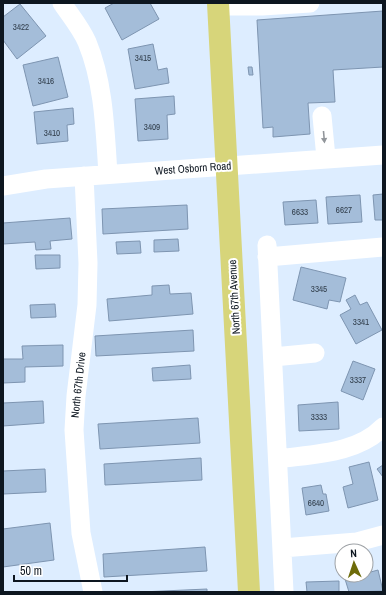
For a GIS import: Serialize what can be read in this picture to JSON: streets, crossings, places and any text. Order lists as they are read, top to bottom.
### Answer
{
  "streets": {
    "main road": ["North 67th Avenue"],
    "street": ["West Osborn Road", "North 67th Drive"]
  },
  "crossings": [
    ["West Osborn Road", "North 67th Avenue"],
    ["West Osborn Road", "North 67th Drive"]
  ],
  "house_numbers": [
    "3422",
    "3415",
    "3416",
    "3409",
    "3410",
    "6627",
    "6633",
    "3345",
    "3341",
    "3337",
    "3333",
    "6640"
  ],
  "scale_bar": "50 m",
  "north": "top"
}
